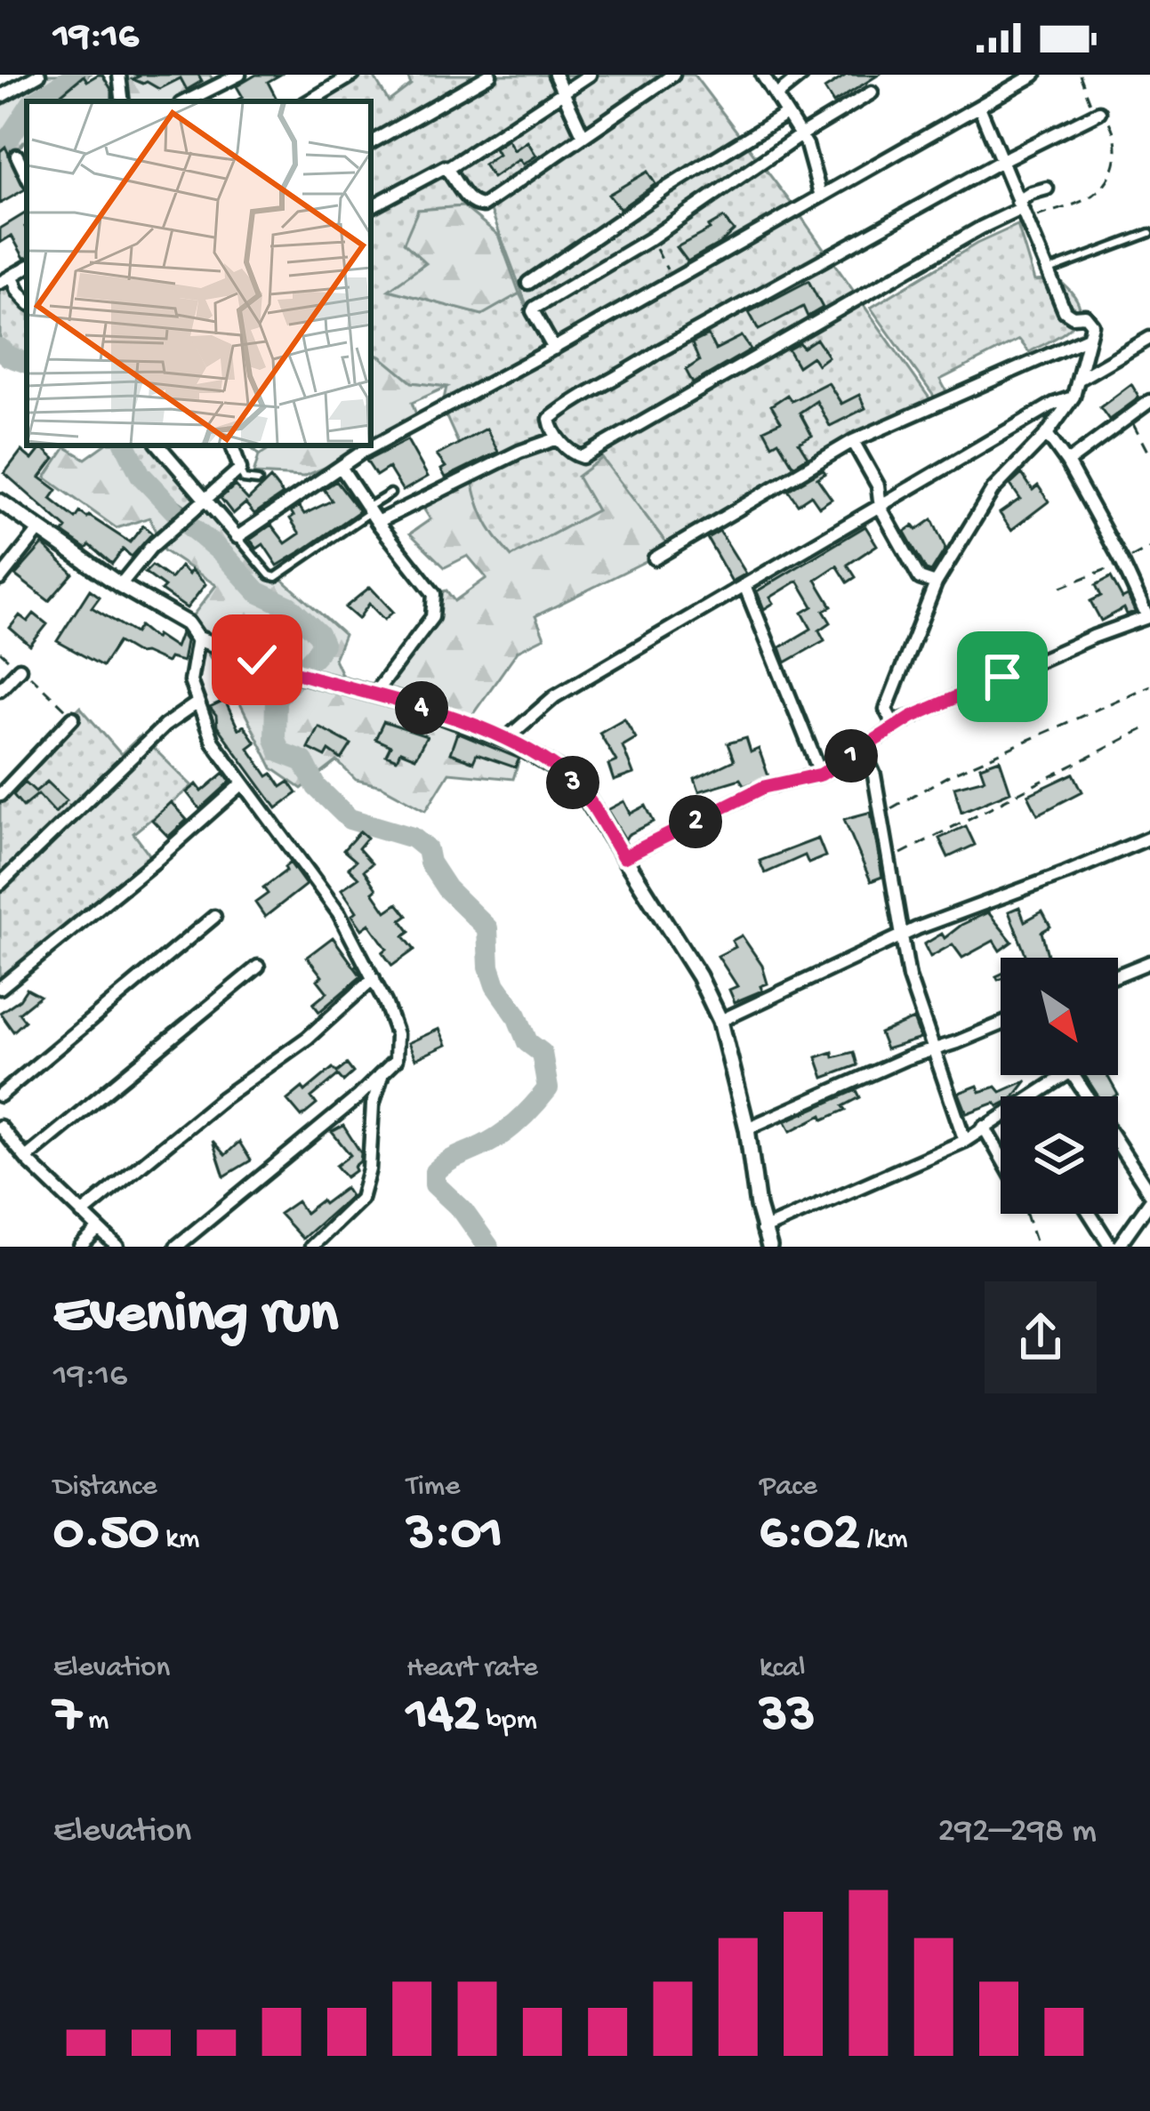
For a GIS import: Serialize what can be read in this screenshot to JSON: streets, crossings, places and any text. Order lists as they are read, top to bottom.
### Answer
{
  "north": "bottom right",
  "page": {
    "status": "19:16",
    "pins": [
      "4",
      "1",
      "3",
      "2"
    ],
    "heading": ["Evening run", "19:16"],
    "stats": [
      ["Distance", "0.50 km"],
      ["Time", "3:01"],
      ["Pace", "6:02 /km"],
      ["Elevation", "7 m"],
      ["Heart rate", "142 bpm"],
      ["kcal", "33"]
    ],
    "chart": ["Elevation", "292–298 m"]
  }
}
